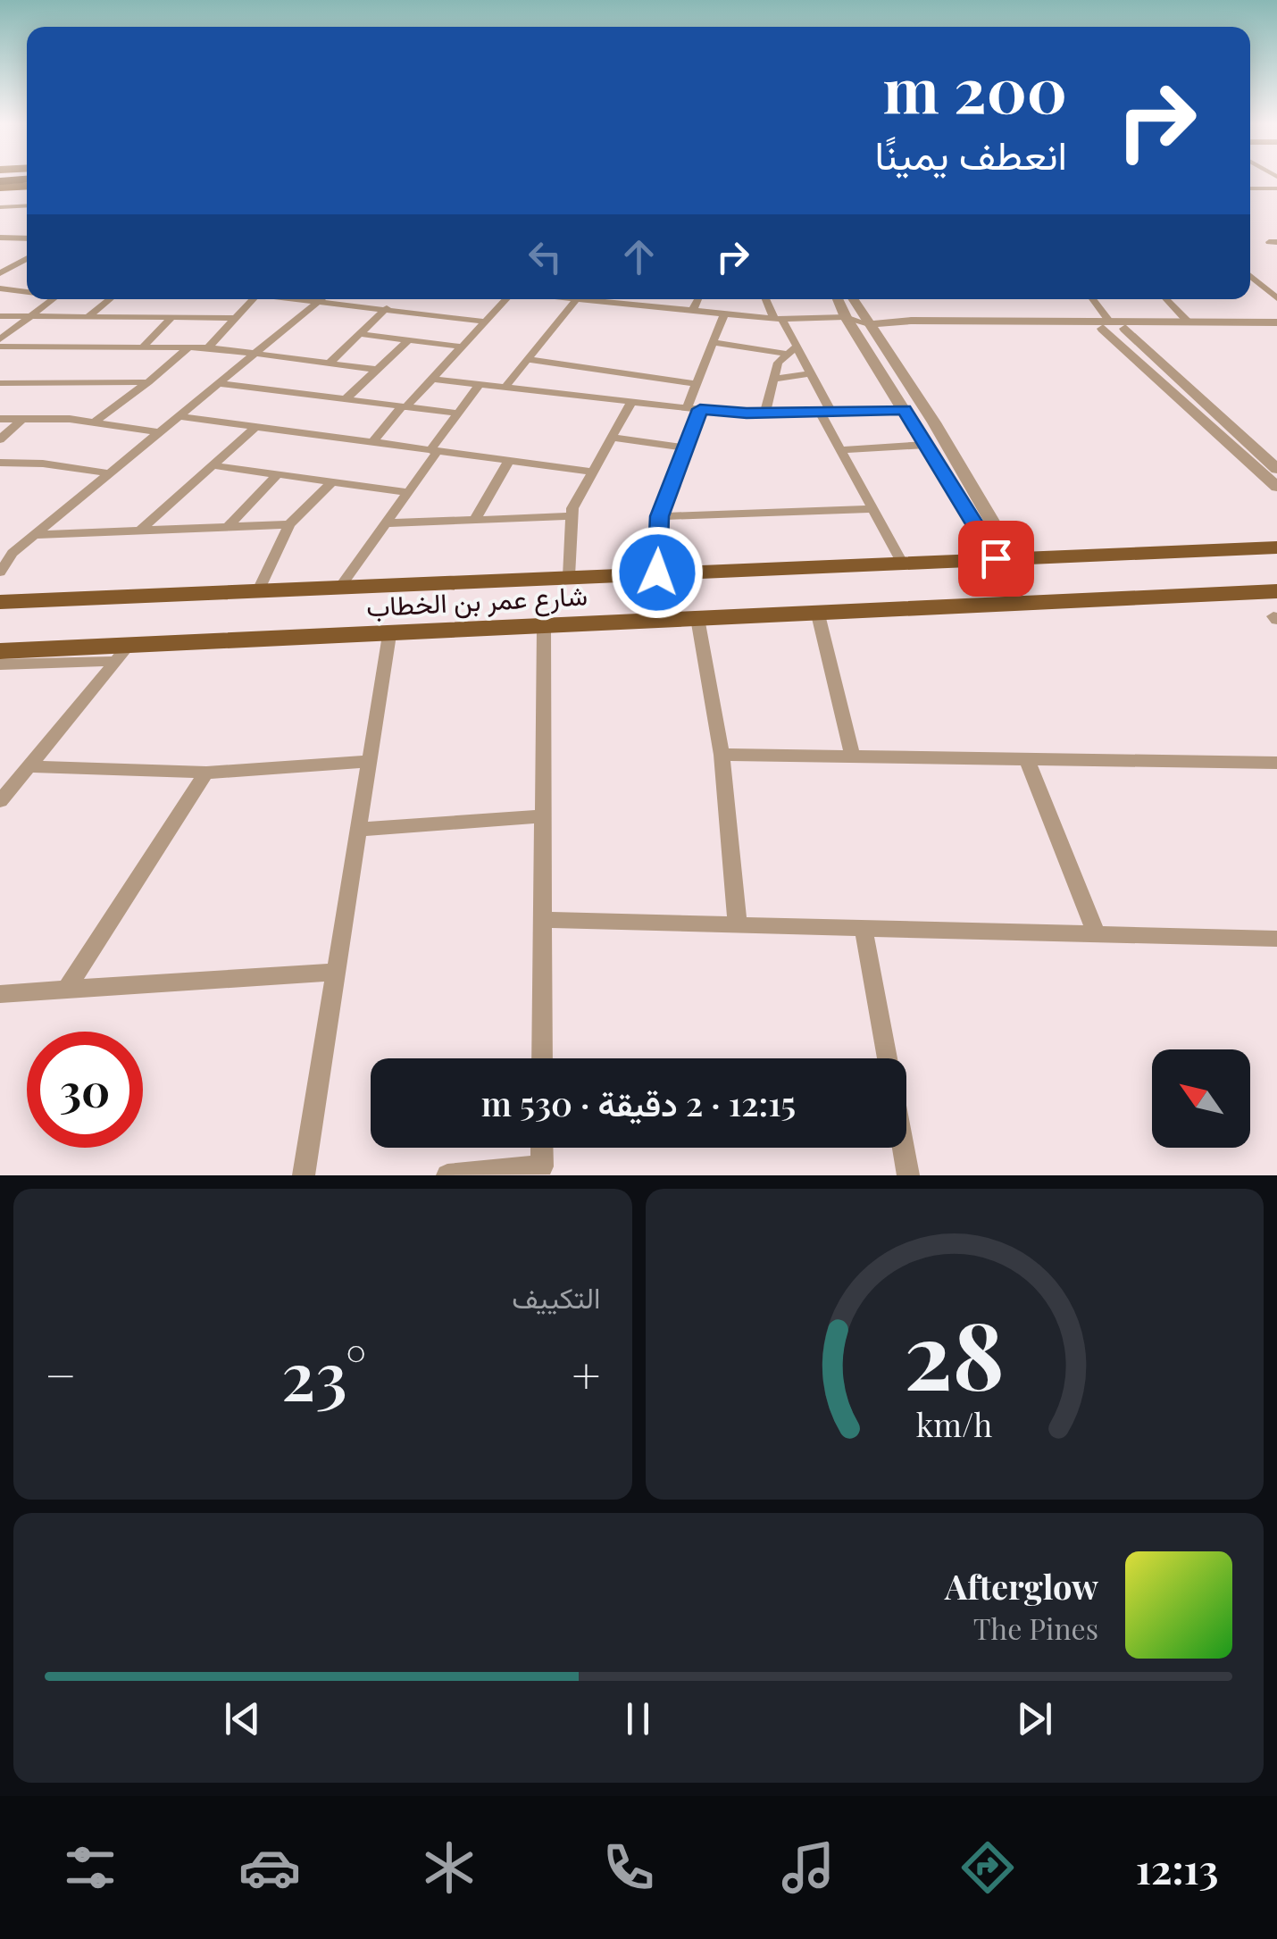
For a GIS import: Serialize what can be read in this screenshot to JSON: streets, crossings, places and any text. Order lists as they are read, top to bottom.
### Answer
{
  "streets": {
    "main road": ["شارع عمر بن الخطاب"]
  },
  "north": "top left",
  "page": {
    "turn": ["200 m", "انعطف يمينًا"],
    "limit": "30",
    "trip": "12:15 · 2 دقيقة · 530 m",
    "tile": "التكييف",
    "heat": ["−", "23°", "+"],
    "song": ["Afterglow", "The Pines"],
    "tabs": "12:13",
    "gauge": ["28", "km/h"]
  }
}
